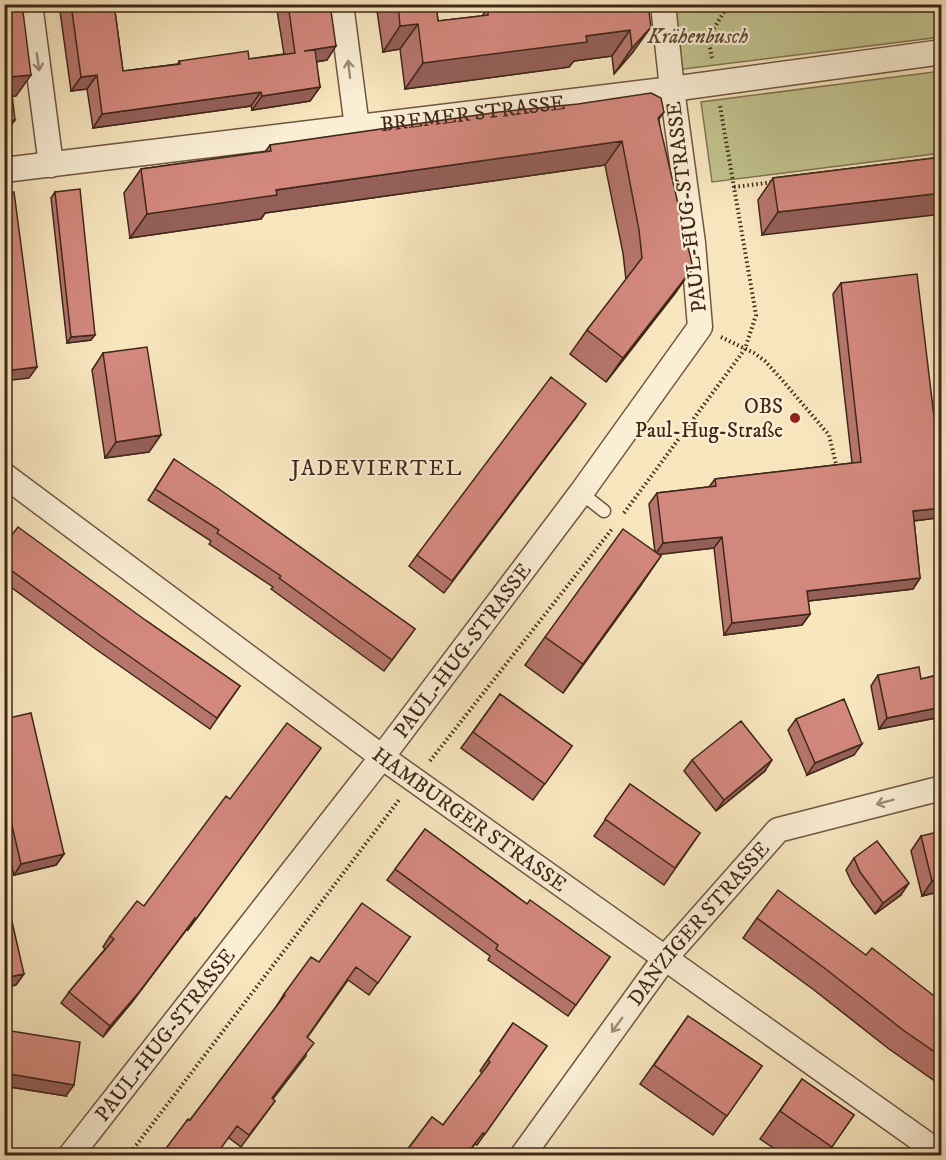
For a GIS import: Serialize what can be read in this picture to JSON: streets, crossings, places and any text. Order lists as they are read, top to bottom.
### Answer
{
  "streets": {
    "street": [
      "BREMER STRASSE",
      "PAUL-HUG-STRASSE",
      "HAMBURGER STRASSE",
      "DANZIGER STRASSE"
    ]
  },
  "crossings": [
    ["BREMER STRASSE", "PAUL-HUG-STRASSE"],
    ["PAUL-HUG-STRASSE", "HAMBURGER STRASSE"],
    ["HAMBURGER STRASSE", "DANZIGER STRASSE"]
  ],
  "one_way": ["DANZIGER STRASSE"],
  "districts": ["JADEVIERTEL"],
  "parks": ["Krähenbusch"],
  "places": ["OBS Paul-Hug-Straße"]
}
